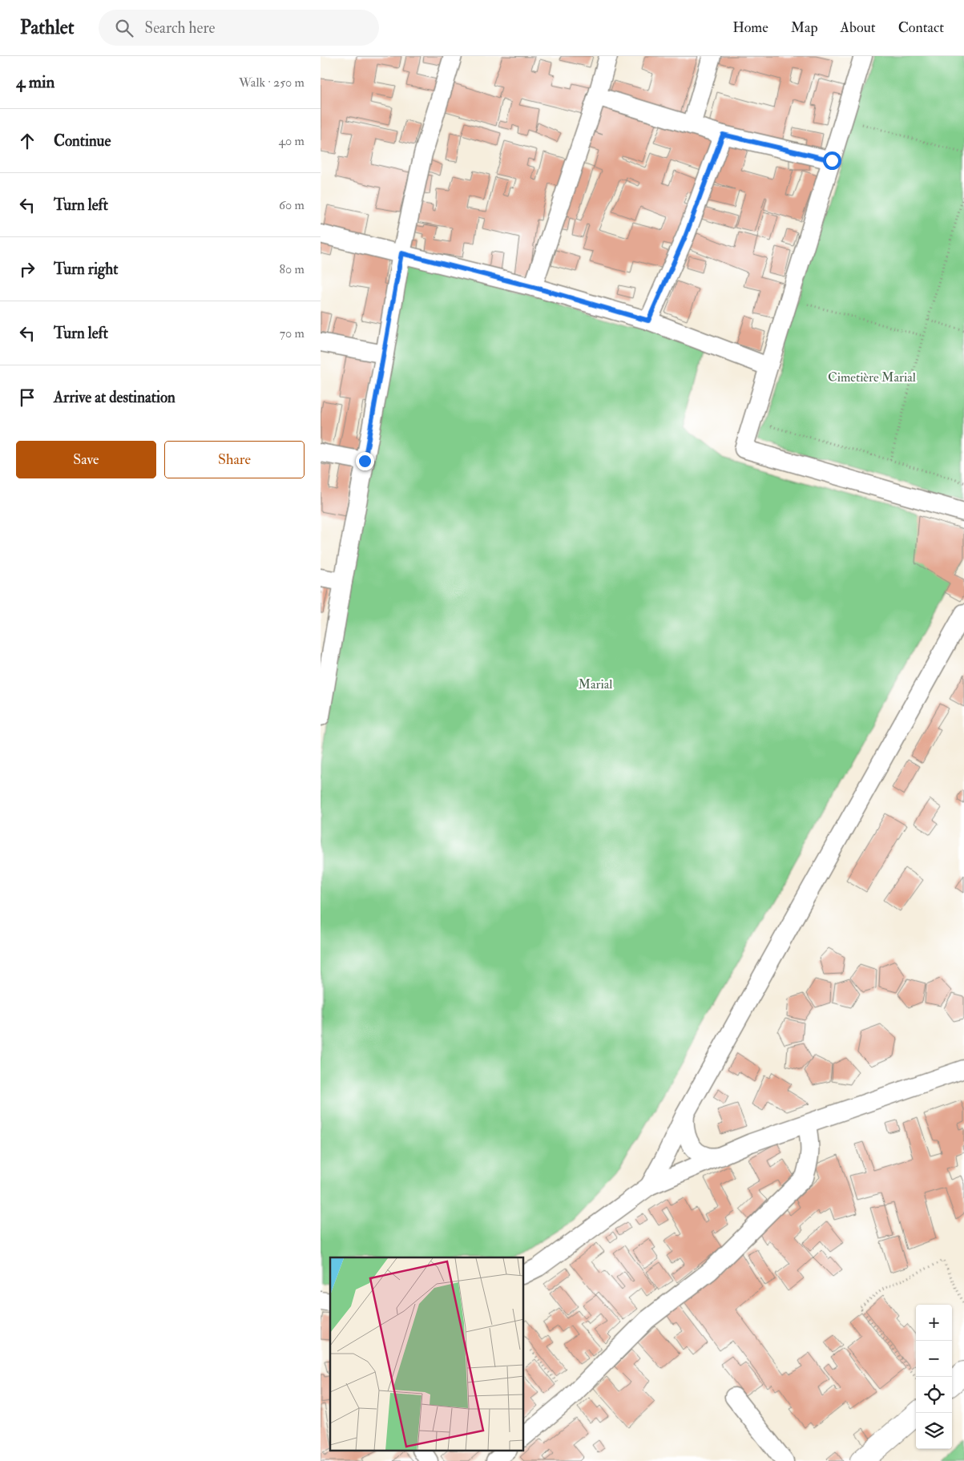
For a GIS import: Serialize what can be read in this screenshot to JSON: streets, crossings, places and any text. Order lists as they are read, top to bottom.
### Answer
{
  "parks": ["Cimetière Marial", "Marial"],
  "page": {
    "header": "Pathlet",
    "search": "Search here",
    "nav": [
      "Home",
      "Map",
      "About",
      "Contact"
    ],
    "heading": ["4 min", "Walk · 250 m"],
    "list": [
      ["Continue", "40 m"],
      ["Turn left", "60 m"],
      ["Turn right", "80 m"],
      ["Turn left", "70 m"],
      "Arrive at destination"
    ],
    "buttons": ["Save", "Share"],
    "map_buttons": ["+", "−"]
  }
}
